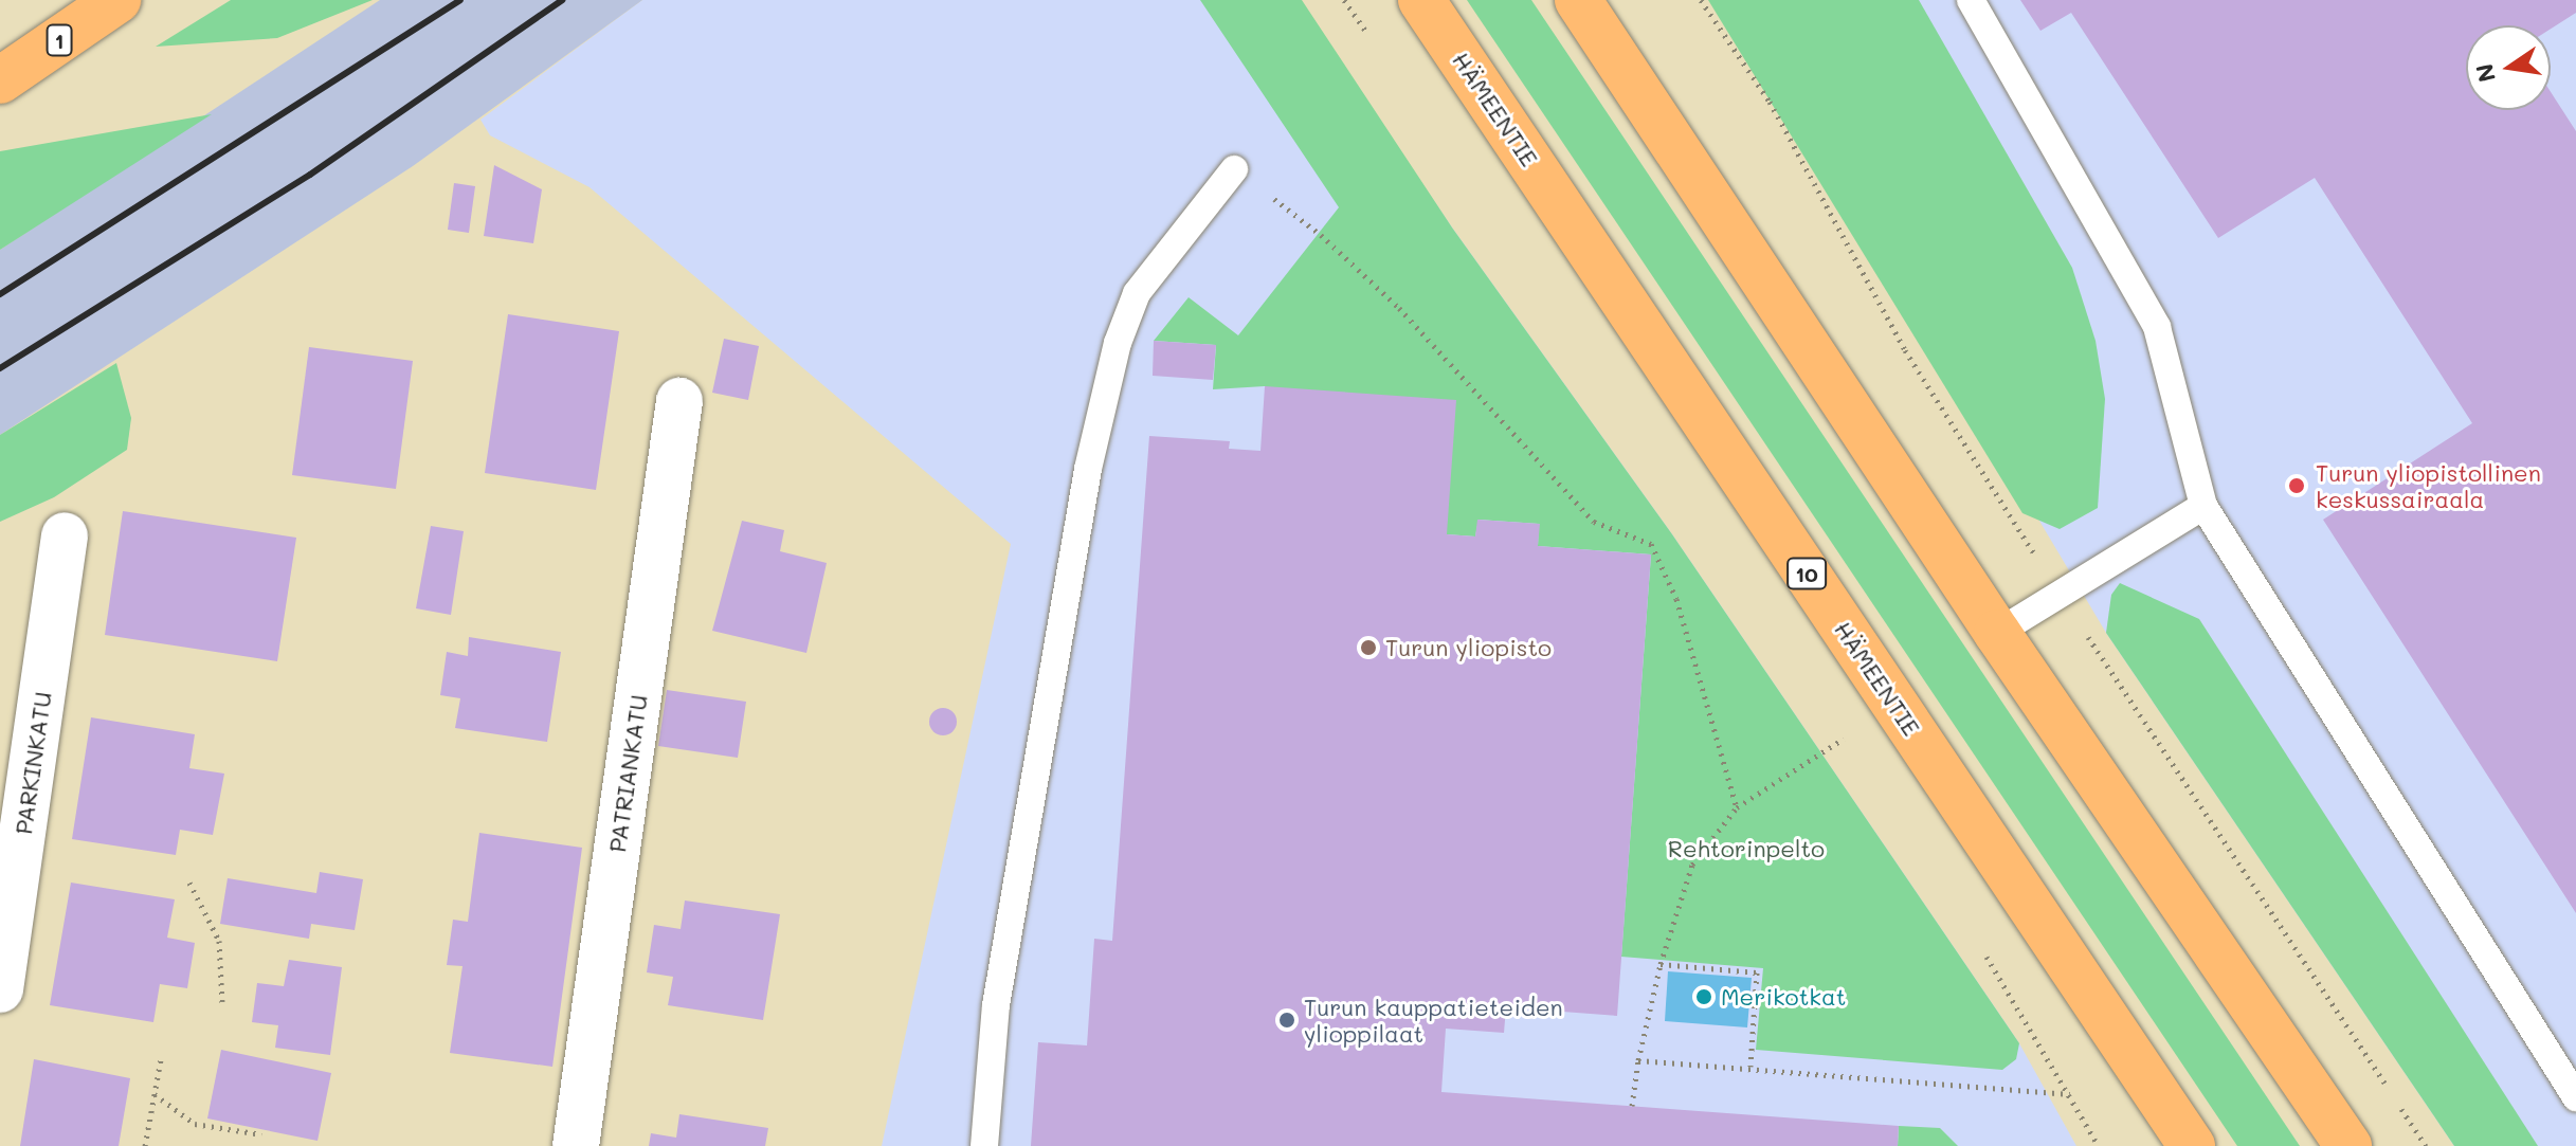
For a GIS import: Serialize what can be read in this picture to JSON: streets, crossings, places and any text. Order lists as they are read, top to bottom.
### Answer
{
  "streets": {
    "highway": ["1", "HÄMEENTIE", "10"],
    "street": ["PARKINKATU", "PATRIANKATU"]
  },
  "parks": ["Rehtorinpelto"],
  "places": [
    "Turun yliopistollinen keskussairaala",
    "Turun yliopisto",
    "Merikotkat",
    "Turun kauppatieteiden ylioppilaat"
  ],
  "north": "left"
}
